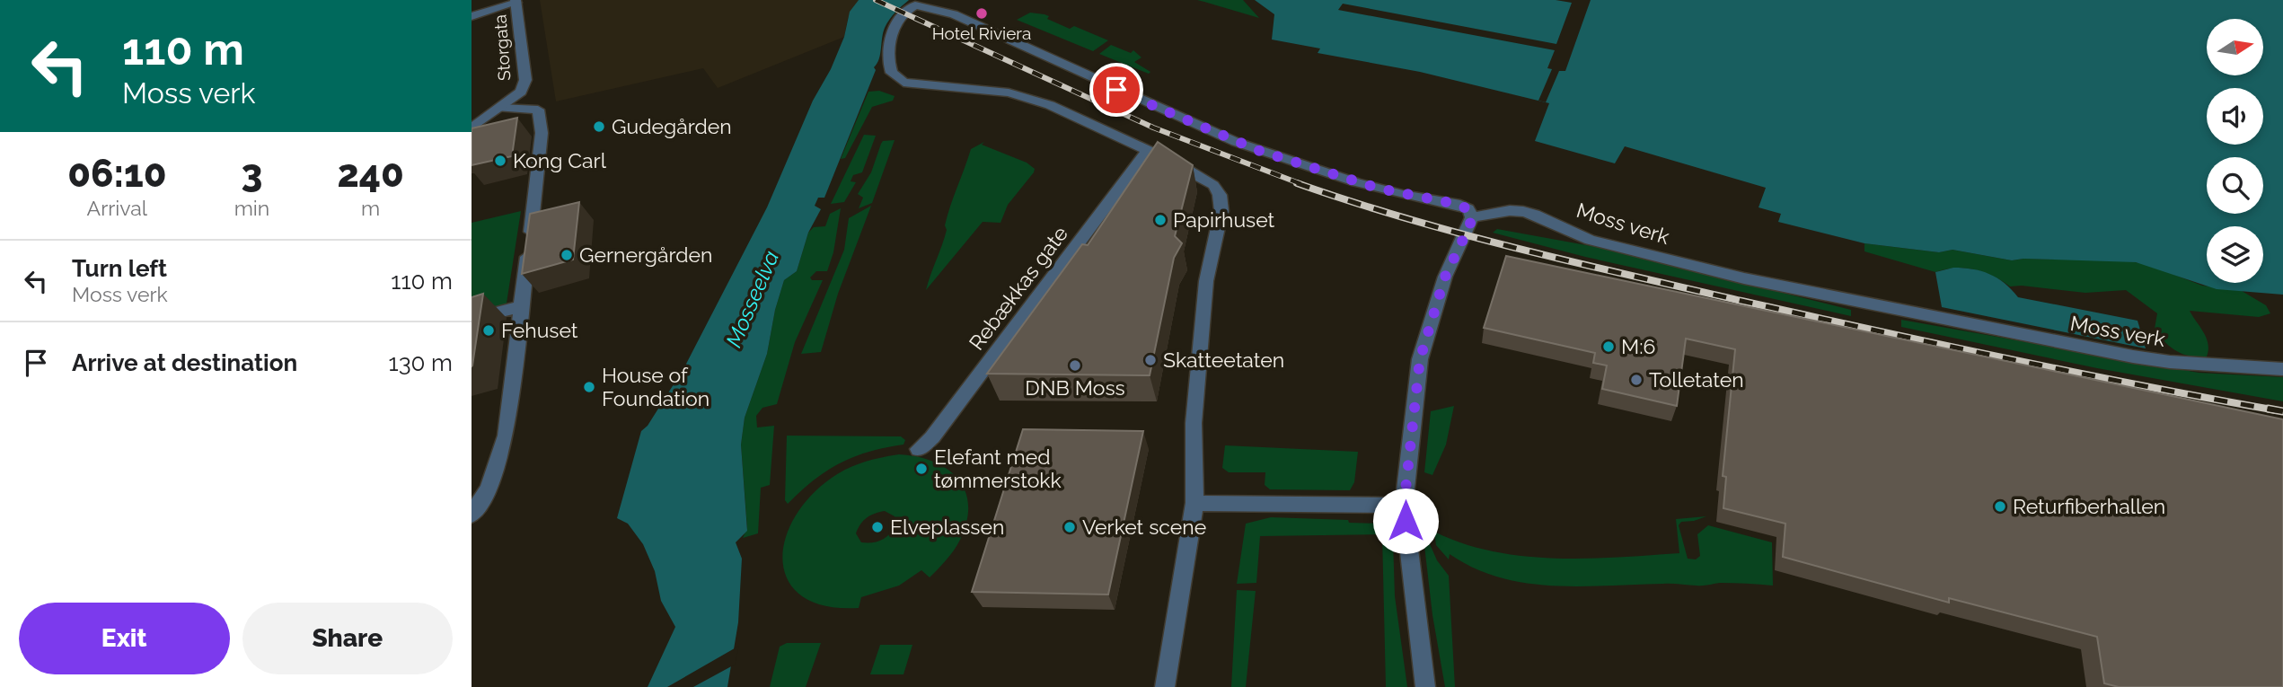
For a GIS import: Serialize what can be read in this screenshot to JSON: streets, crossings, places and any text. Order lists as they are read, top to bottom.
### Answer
{
  "streets": {
    "street": ["Storgata", "Moss verk", "Rebækkas gate"]
  },
  "water": ["Mosseelva"],
  "places": [
    "Hotel Riviera",
    "Gudegården",
    "Kong Carl",
    "Papirhuset",
    "Gernergården",
    "Fehuset",
    "M:6",
    "Skatteetaten",
    "DNB Moss",
    "Tolletaten",
    "House of Foundation",
    "Elefant med tømmerstokk",
    "Returfiberhallen",
    "Elveplassen",
    "Verket scene"
  ],
  "north": "right",
  "page": {
    "turn": ["110 m", "Moss verk"],
    "eta": [
      "06:10",
      "Arrival",
      "3",
      "min",
      "240",
      "m"
    ],
    "list": [
      {
        "name": "Turn left",
        "note": "Moss verk",
        "value": "110 m"
      },
      {
        "name": "Arrive at destination",
        "value": "130 m"
      }
    ],
    "buttons": ["Exit", "Share"]
  }
}
